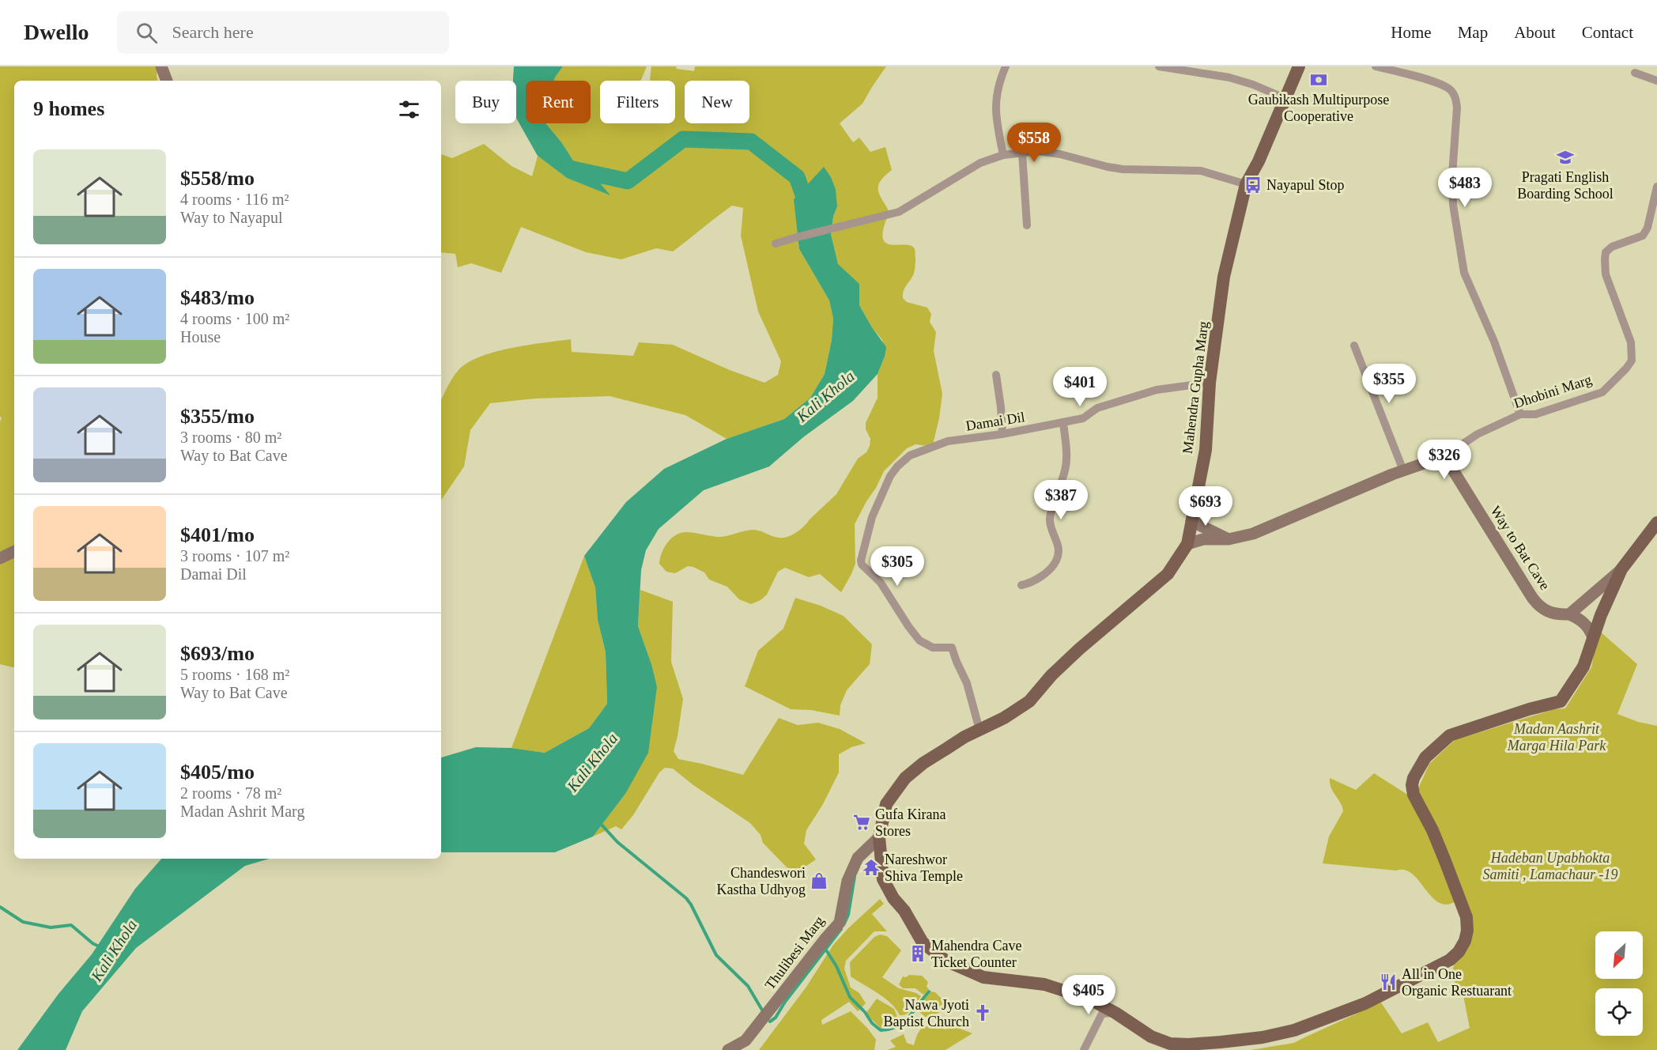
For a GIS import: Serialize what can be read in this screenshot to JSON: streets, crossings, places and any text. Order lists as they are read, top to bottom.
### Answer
{
  "streets": {
    "main road": ["Mahendra Gupha Marg", "Way to Bat Cave", "Thulibesi Marg"],
    "street": ["Dhobini Marg", "Damai Dil"]
  },
  "crossings": [
    ["Mahendra Gupha Marg", "Damai Dil"],
    ["Mahendra Gupha Marg", "Thulibesi Marg"],
    ["Dhobini Marg", "Way to Bat Cave"]
  ],
  "water": ["Kali Khola"],
  "parks": ["Madan Aashrit Marga Hila Park", "Hadeban Upabhokta Samiti , Lamachaur -19"],
  "places": {
    "bank": ["Gaubikash Multipurpose Cooperative"],
    "school or university": ["Pragati English Boarding School"],
    "bus stop": ["Nayapul Stop"],
    "supermarket": ["Gufa Kirana Stores"],
    "temple": ["Nareshwor Shiva Temple"],
    "shop": ["Chandeswori Kastha Udhyog"],
    "building": ["Mahendra Cave Ticket Counter"],
    "restaurant": ["All in One Organic Restuarant"],
    "church": ["Nawa Jyoti Baptist Church"]
  },
  "north": "bottom left",
  "page": {
    "header": "Dwello",
    "search": "Search here",
    "nav": [
      "Home",
      "Map",
      "About",
      "Contact"
    ],
    "chip": [
      "Buy",
      "Rent",
      "Filters",
      "New"
    ],
    "heading": "9 homes",
    "price": [
      "$558",
      "$483",
      "$355",
      "$401",
      "$326",
      "$387",
      "$693",
      "$305",
      "$405"
    ],
    "list": [
      {
        "name": "$558/mo",
        "note": "4 rooms · 116 m² · Way to Nayapul"
      },
      {
        "name": "$483/mo",
        "note": "4 rooms · 100 m² · House"
      },
      {
        "name": "$355/mo",
        "note": "3 rooms · 80 m² · Way to Bat Cave"
      },
      {
        "name": "$401/mo",
        "note": "3 rooms · 107 m² · Damai Dil"
      },
      {
        "name": "$693/mo",
        "note": "5 rooms · 168 m² · Way to Bat Cave"
      },
      {
        "name": "$405/mo",
        "note": "2 rooms · 78 m² · Madan Ashrit Marg"
      }
    ]
  }
}
